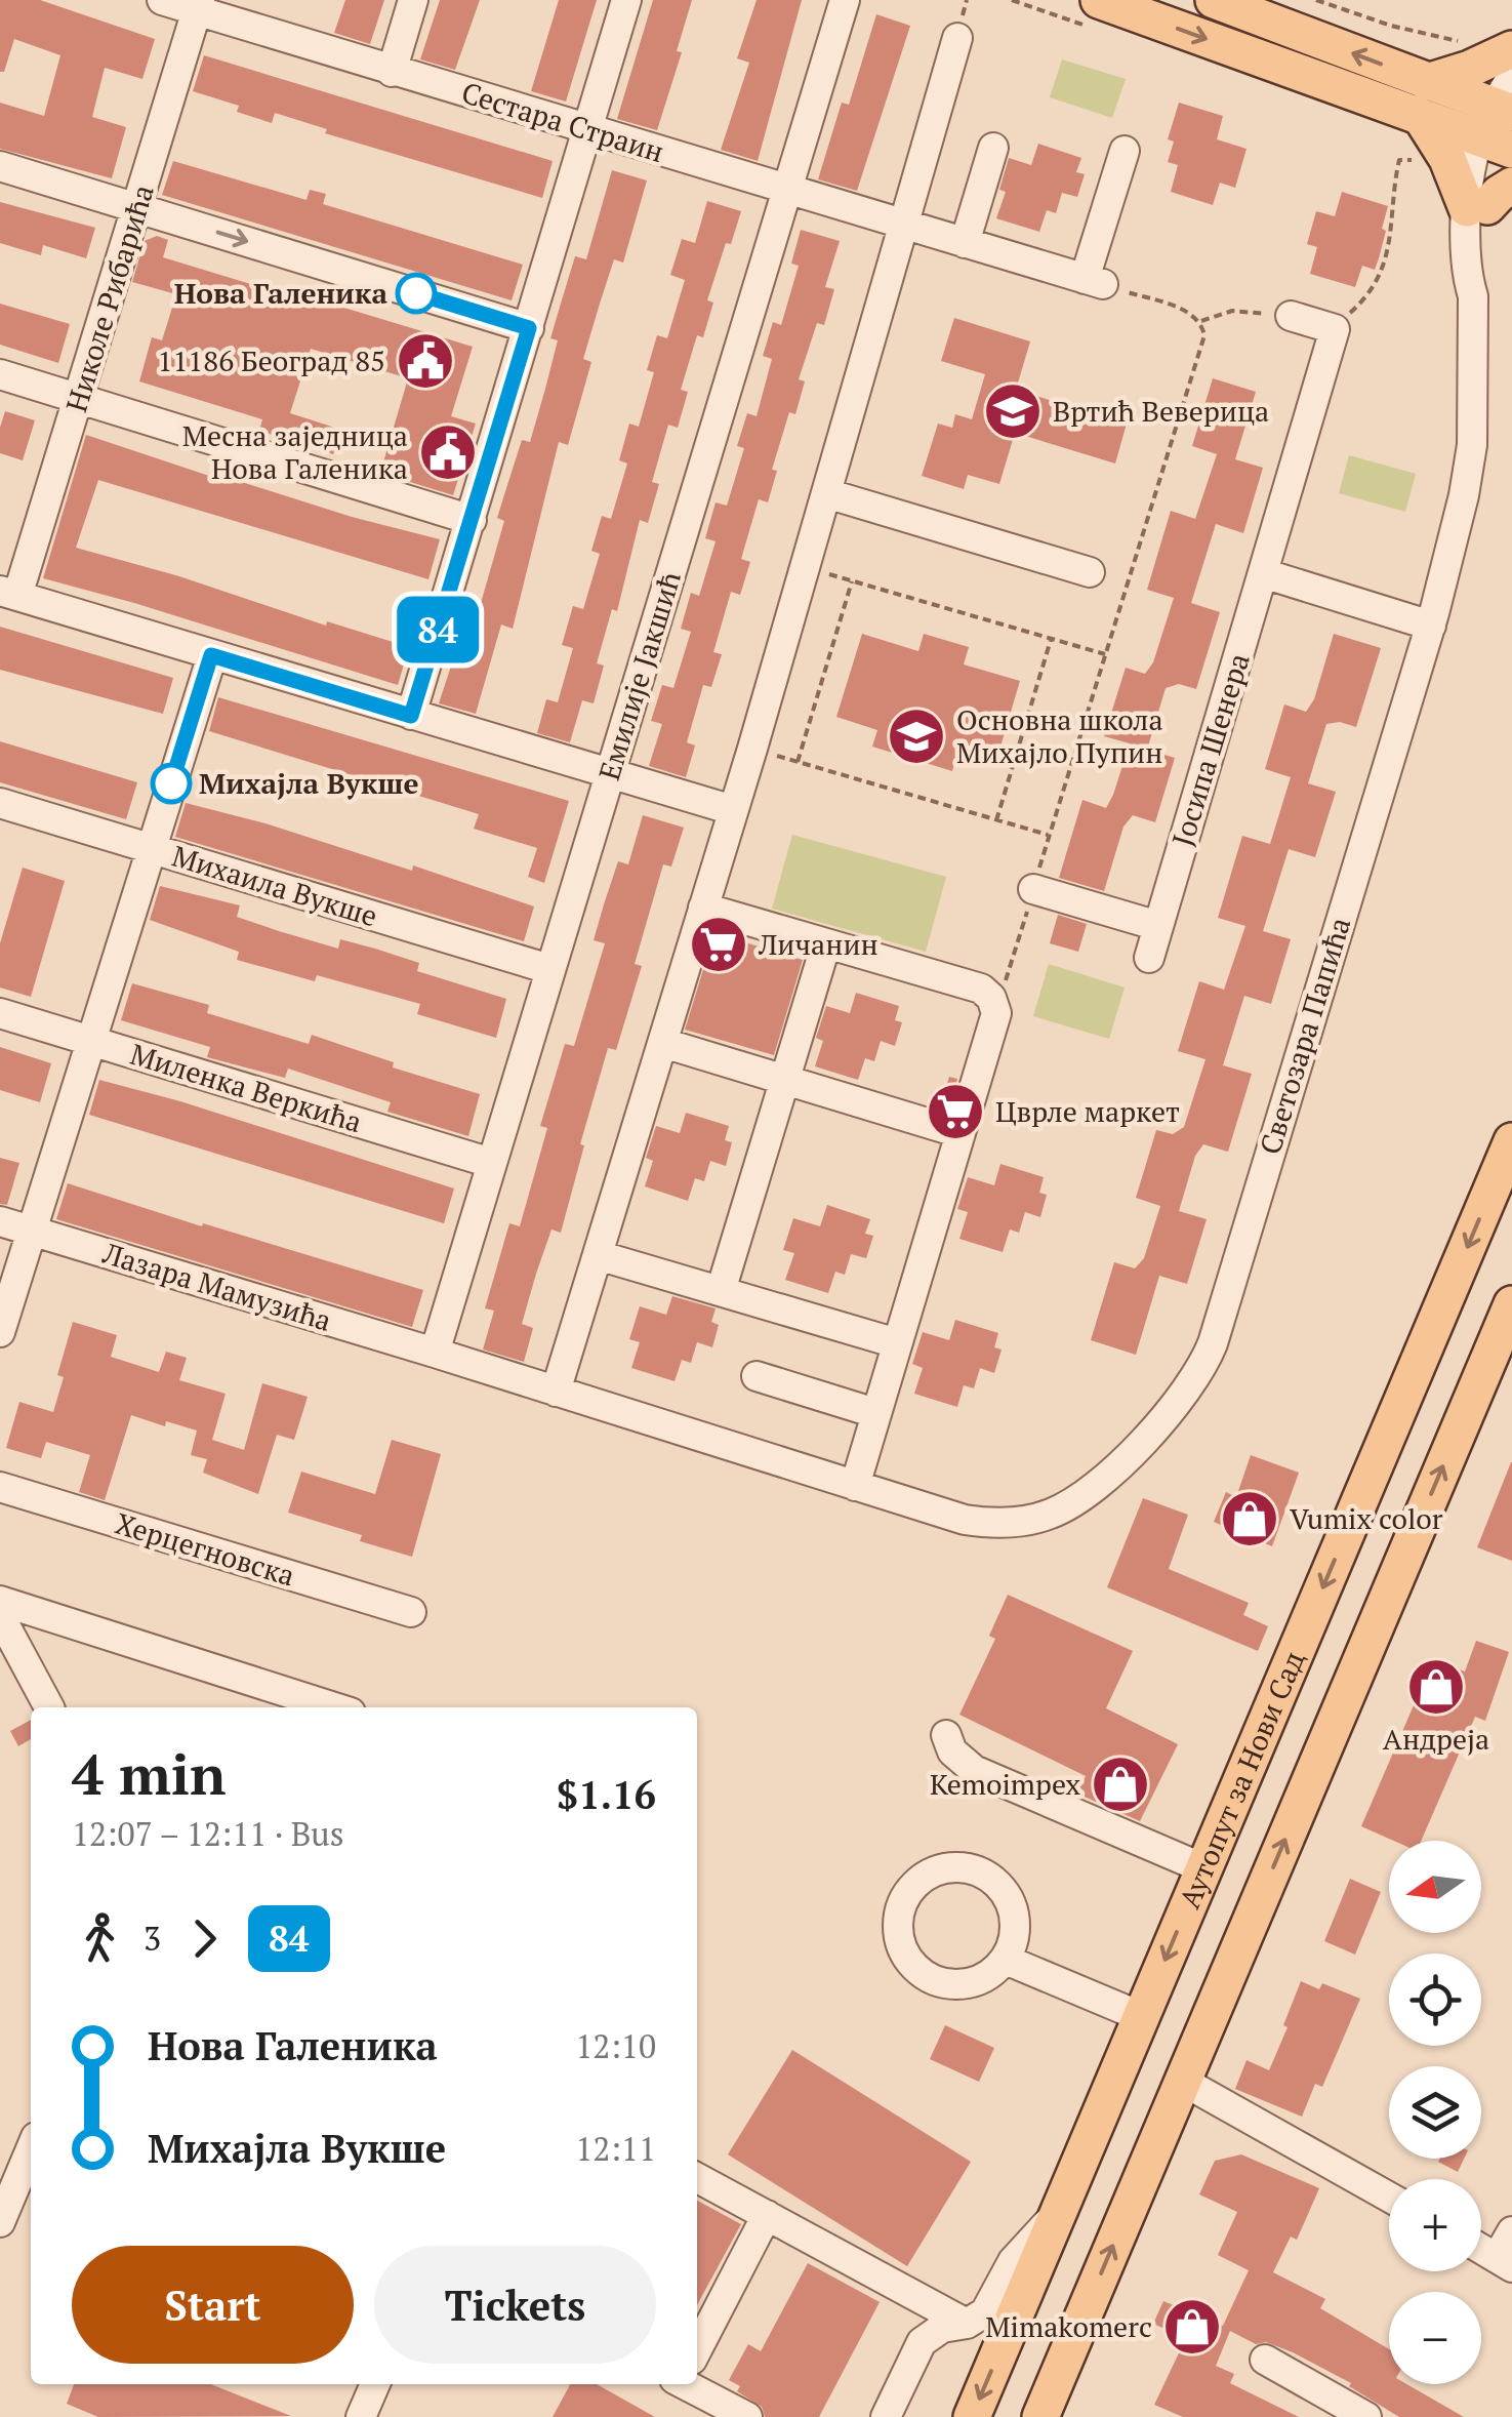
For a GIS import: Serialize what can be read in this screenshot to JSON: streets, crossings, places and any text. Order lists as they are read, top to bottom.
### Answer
{
  "streets": {
    "main road": ["Аутопут за Нови Сад"],
    "street": [
      "Сестара Страин",
      "Николе Рибарића",
      "Емилије Јакшић",
      "Јосипа Шенера",
      "Михаила Вукше",
      "Светозара Папића",
      "Миленка Веркића",
      "Лазара Мамузића",
      "Херцегновска"
    ]
  },
  "crossings": [
    ["Сестара Страин", "Николе Рибарића"],
    ["Сестара Страин", "Емилије Јакшић"],
    ["Емилије Јакшић", "Михаила Вукше"],
    ["Емилије Јакшић", "Светозара Папића"],
    ["Емилије Јакшић", "Миленка Веркића"],
    ["Емилије Јакшић", "Лазара Мамузића"],
    ["Светозара Папића", "Лазара Мамузића"]
  ],
  "places": {
    "other": ["Нова Галеника", "Михајла Вукше"],
    "public building": ["11186 Београд 85", "Месна заједница Нова Галеника"],
    "school or university": ["Вртић Веверица", "Основна школа Михајло Пупин"],
    "supermarket": ["Личанин", "Цврле маркет"],
    "shop": [
      "Vumix color",
      "Андреја",
      "Kemoimpex",
      "Mimakomerc"
    ]
  },
  "lines": ["bus line 84"],
  "north": "left",
  "page": {
    "on_map": "84",
    "heading": ["4 min", "12:07 – 12:11 · Bus", "$1.16"],
    "map_buttons": ["+", "−"],
    "legs": ["3", "84"],
    "list": [
      {
        "name": "Нова Галеника",
        "value": "12:10"
      },
      {
        "name": "Михајла Вукше",
        "value": "12:11"
      }
    ],
    "buttons": ["Start", "Tickets"]
  }
}
